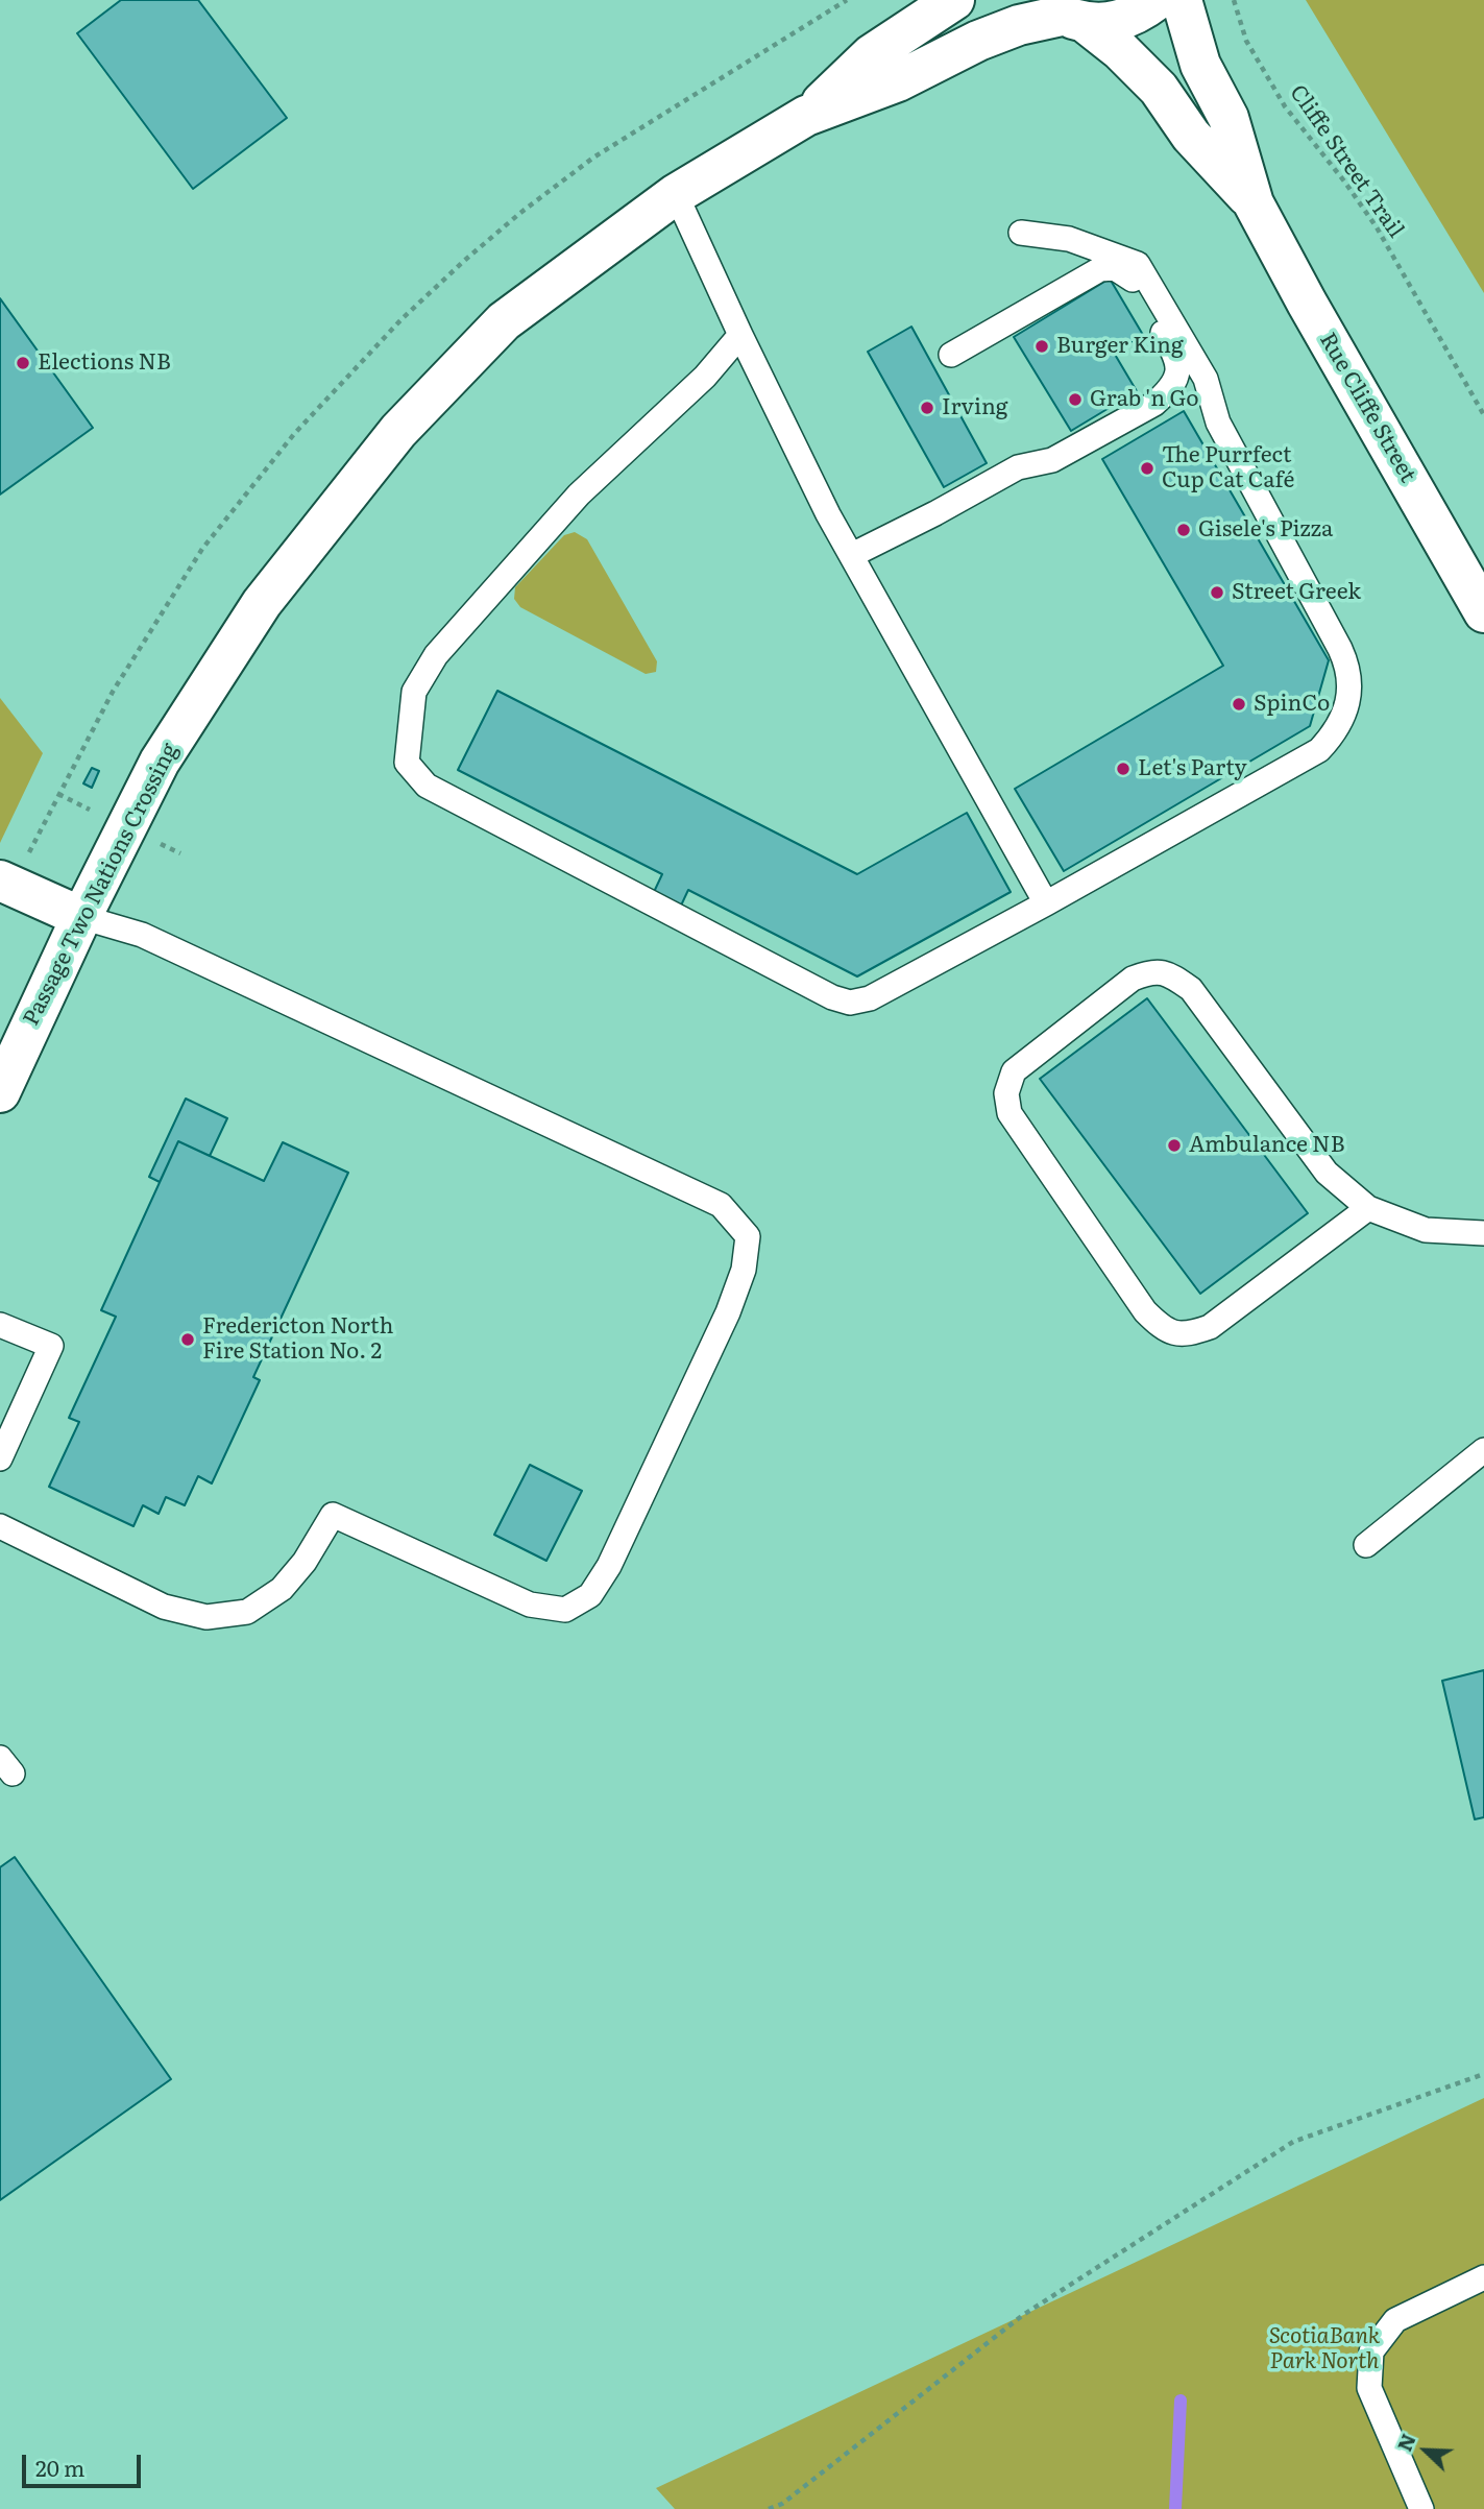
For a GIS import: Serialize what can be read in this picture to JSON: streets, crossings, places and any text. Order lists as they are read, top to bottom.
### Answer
{
  "streets": {
    "main road": ["Rue Cliffe Street", "Passage Two Nations Crossing"],
    "path": ["Cliffe Street Trail"]
  },
  "crossings": [
    ["Rue Cliffe Street", "Passage Two Nations Crossing"]
  ],
  "parks": ["ScotiaBank Park North"],
  "places": [
    "Burger King",
    "Elections NB",
    "Grab 'n Go",
    "Irving",
    "The Purrfect Cup Cat Café",
    "Gisele's Pizza",
    "Street Greek",
    "SpinCo",
    "Let's Party",
    "Ambulance NB",
    "Fredericton North Fire Station No. 2"
  ],
  "scale_bar": "20 m",
  "north": "top left"
}
